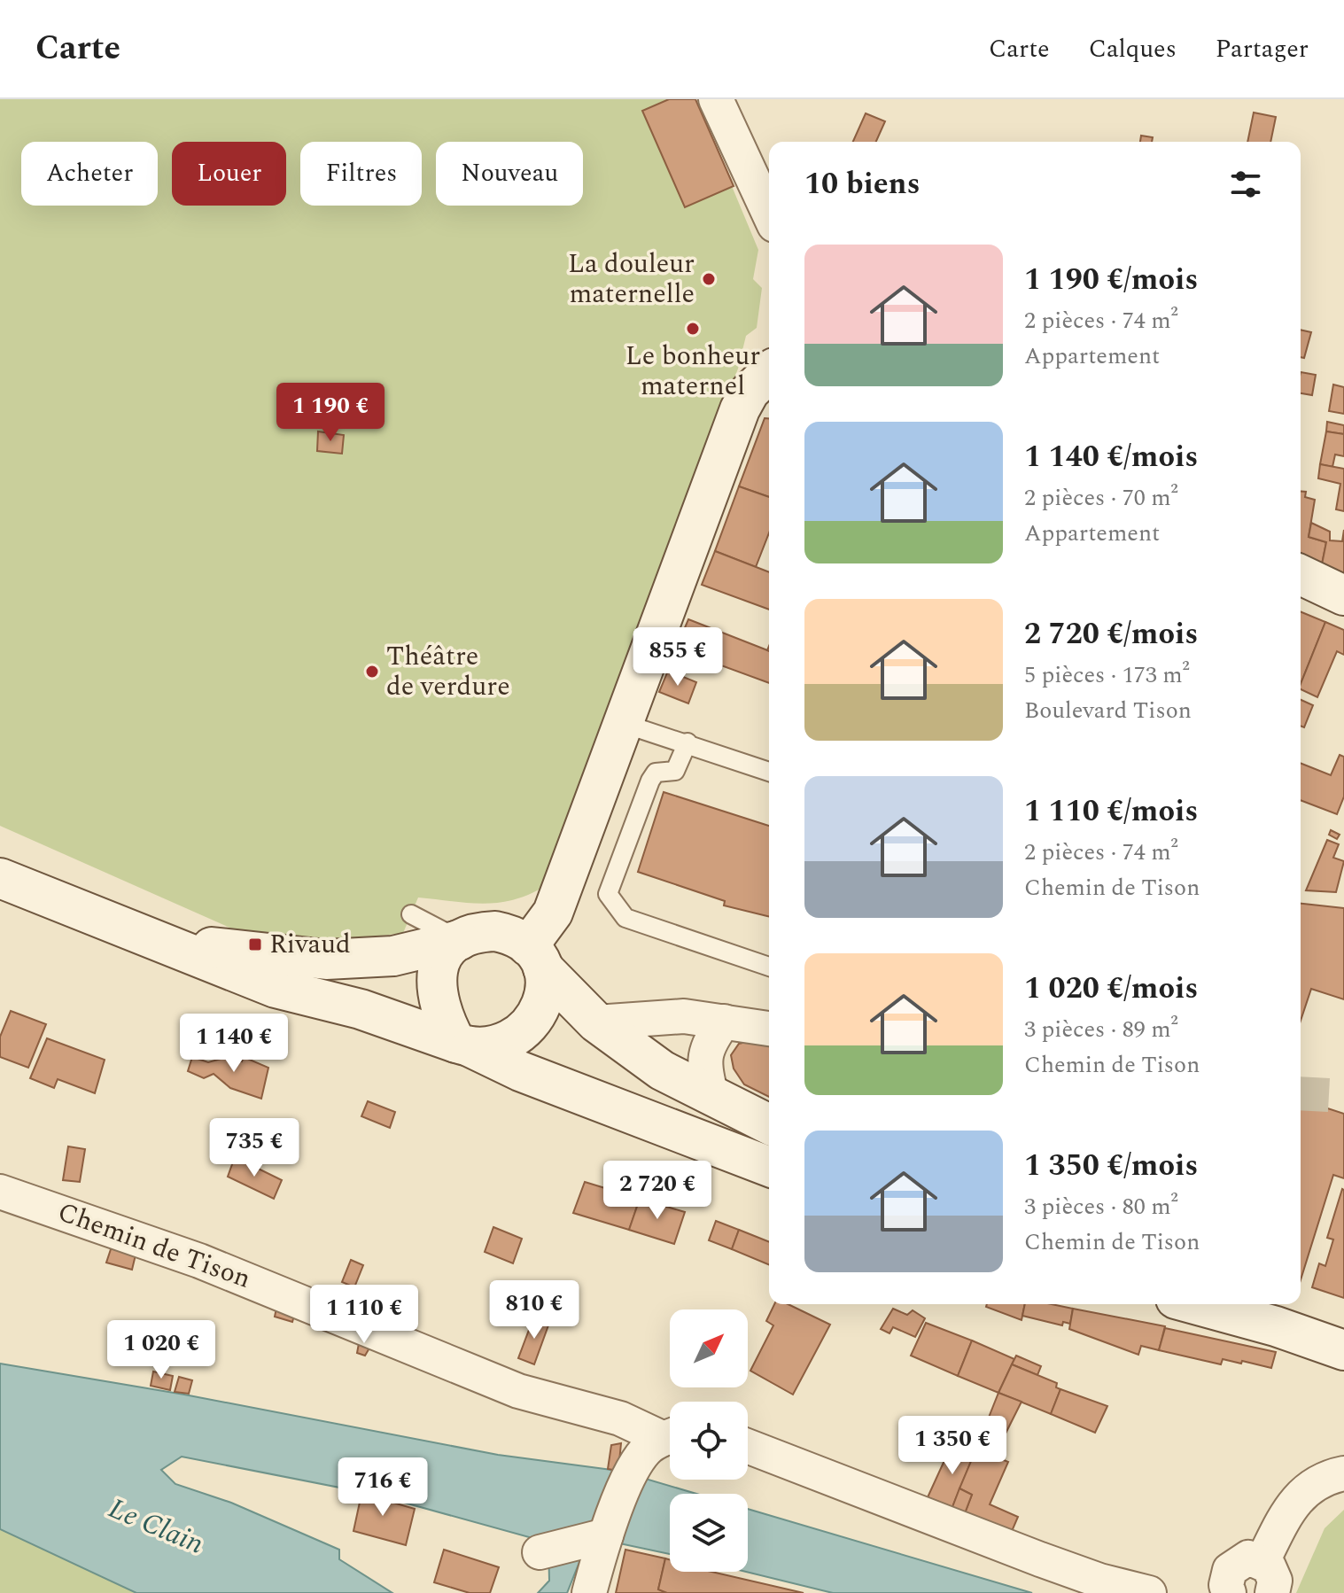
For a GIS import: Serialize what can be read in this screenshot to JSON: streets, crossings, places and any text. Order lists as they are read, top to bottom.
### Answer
{
  "streets": {
    "street": ["Chemin de Tison"]
  },
  "water": ["Le Clain"],
  "places": {
    "other": ["La douleur maternelle", "Le bonheur maternel", "Théâtre de verdure"],
    "transit": ["Rivaud"]
  },
  "north": "top right",
  "page": {
    "header": "Carte",
    "nav": ["Carte", "Calques", "Partager"],
    "chip": [
      "Acheter",
      "Louer",
      "Filtres",
      "Nouveau"
    ],
    "heading": "10 biens",
    "list": [
      {
        "name": "1 190 €/mois",
        "note": "2 pièces · 74 m² · Appartement"
      },
      {
        "name": "1 140 €/mois",
        "note": "2 pièces · 70 m² · Appartement"
      },
      {
        "name": "2 720 €/mois",
        "note": "5 pièces · 173 m² · Boulevard Tison"
      },
      {
        "name": "1 110 €/mois",
        "note": "2 pièces · 74 m² · Chemin de Tison"
      },
      {
        "name": "1 020 €/mois",
        "note": "3 pièces · 89 m² · Chemin de Tison"
      },
      {
        "name": "1 350 €/mois",
        "note": "3 pièces · 80 m² · Chemin de Tison"
      }
    ],
    "price": [
      "1 190 €",
      "855 €",
      "1 140 €",
      "735 €",
      "2 720 €",
      "810 €",
      "1 110 €",
      "1 020 €",
      "1 350 €",
      "716 €"
    ]
  }
}
